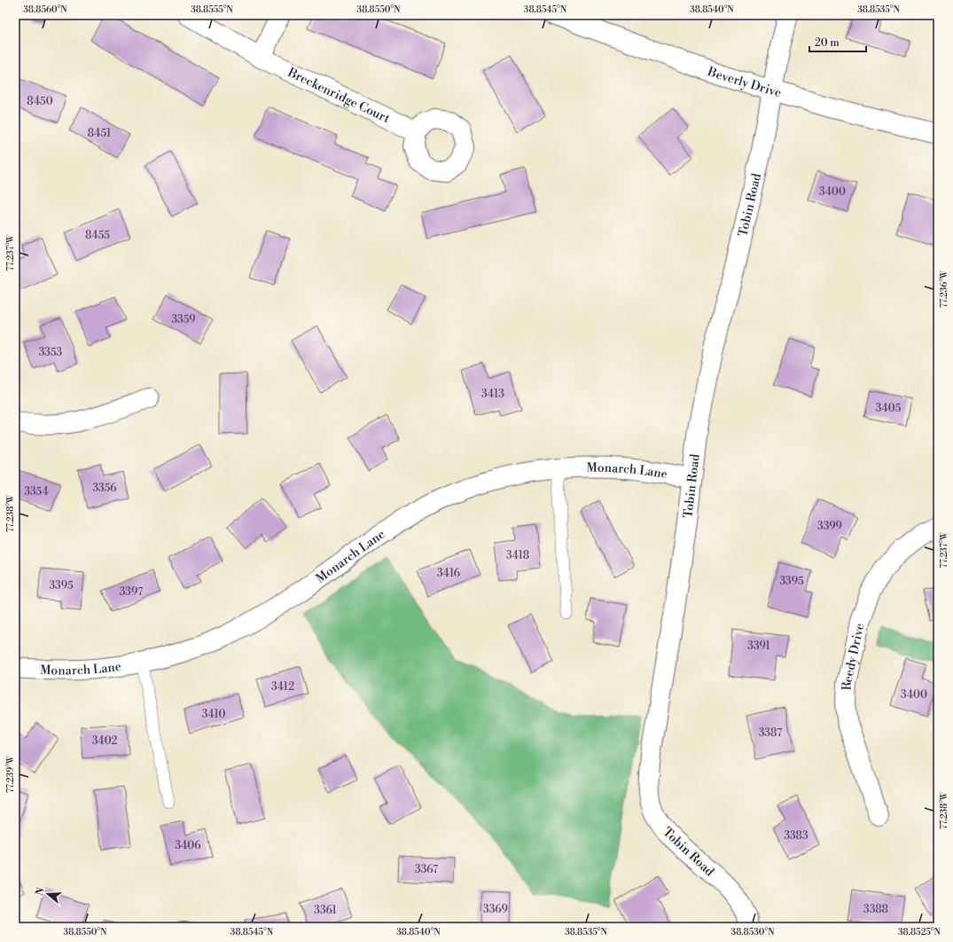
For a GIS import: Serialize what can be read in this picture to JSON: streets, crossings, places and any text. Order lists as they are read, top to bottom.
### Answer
{
  "streets": {
    "street": [
      "Beverly Drive",
      "Breckenridge Court",
      "Tobin Road",
      "Monarch Lane",
      "Reedy Drive"
    ]
  },
  "crossings": [
    ["Beverly Drive", "Tobin Road"],
    ["Tobin Road", "Monarch Lane"]
  ],
  "house_numbers": [
    "8450",
    "8451",
    "3400",
    "8455",
    "3359",
    "3353",
    "3413",
    "3405",
    "3356",
    "3354",
    "3399",
    "3418",
    "3416",
    "3395",
    "3395",
    "3397",
    "3391",
    "3412",
    "3400",
    "3410",
    "3387",
    "3402",
    "3383",
    "3406",
    "3367",
    "3369",
    "3388",
    "3361"
  ],
  "scale_bar": "20 m",
  "north": "left",
  "coordinates": [
    "38.8560°N",
    "38.8555°N",
    "38.8550°N",
    "38.8545°N",
    "38.8540°N",
    "38.8535°N",
    "77.237°W",
    "77.236°W",
    "77.238°W",
    "77.239°W",
    "38.8530°N",
    "38.8525°N"
  ]
}
